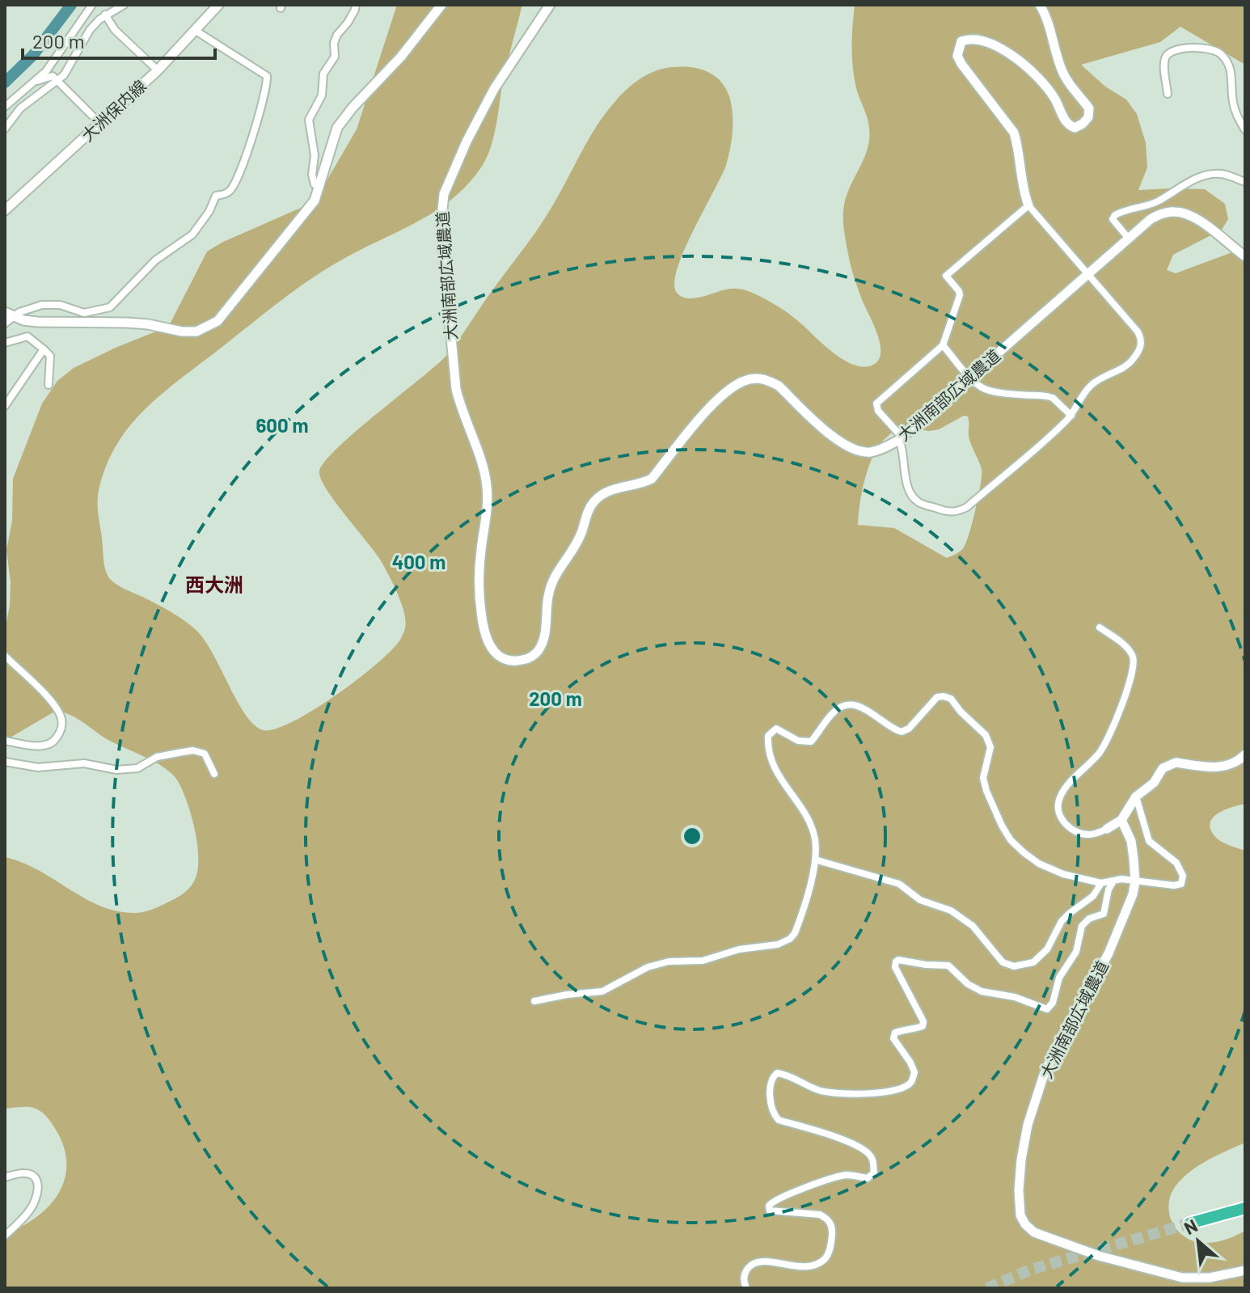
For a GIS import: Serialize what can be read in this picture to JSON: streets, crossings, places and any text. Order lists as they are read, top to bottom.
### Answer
{
  "streets": {
    "street": ["大洲保内線", "大洲南部広域農道"]
  },
  "districts": ["西大洲"],
  "scale_bar": "200 m",
  "north": "top left",
  "rings": ["600 m", "400 m", "200 m"]
}
